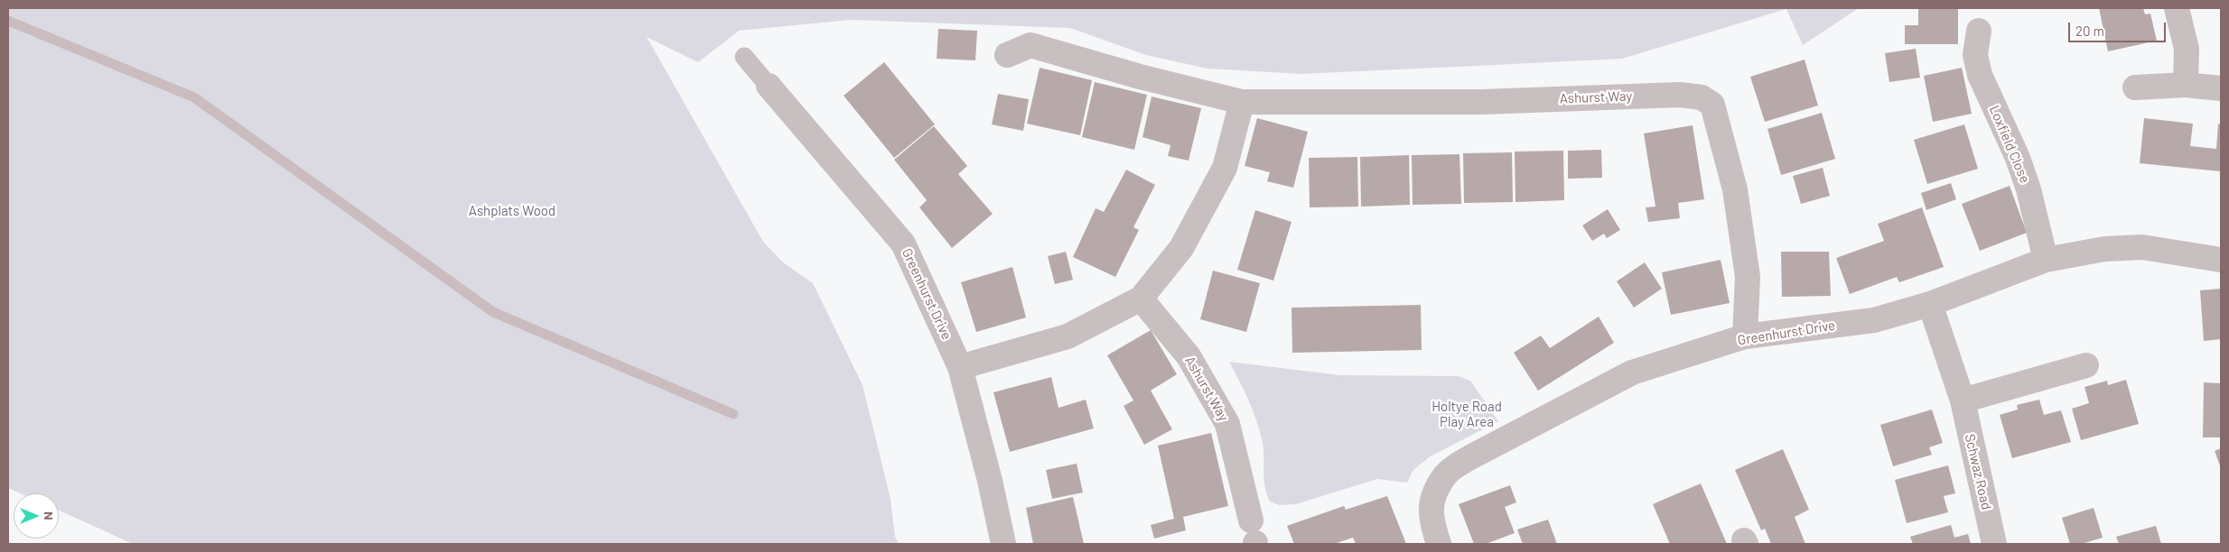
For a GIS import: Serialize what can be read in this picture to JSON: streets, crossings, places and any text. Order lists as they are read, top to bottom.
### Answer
{
  "streets": {
    "street": [
      "Ashurst Way",
      "Loxfield Close",
      "Greenhurst Drive",
      "Schwaz Road"
    ]
  },
  "crossings": [
    ["Ashurst Way", "Greenhurst Drive"],
    ["Loxfield Close", "Greenhurst Drive"],
    ["Greenhurst Drive", "Schwaz Road"]
  ],
  "parks": ["Ashplats Wood", "Holtye Road Play Area"],
  "scale_bar": "20 m",
  "north": "right"
}
